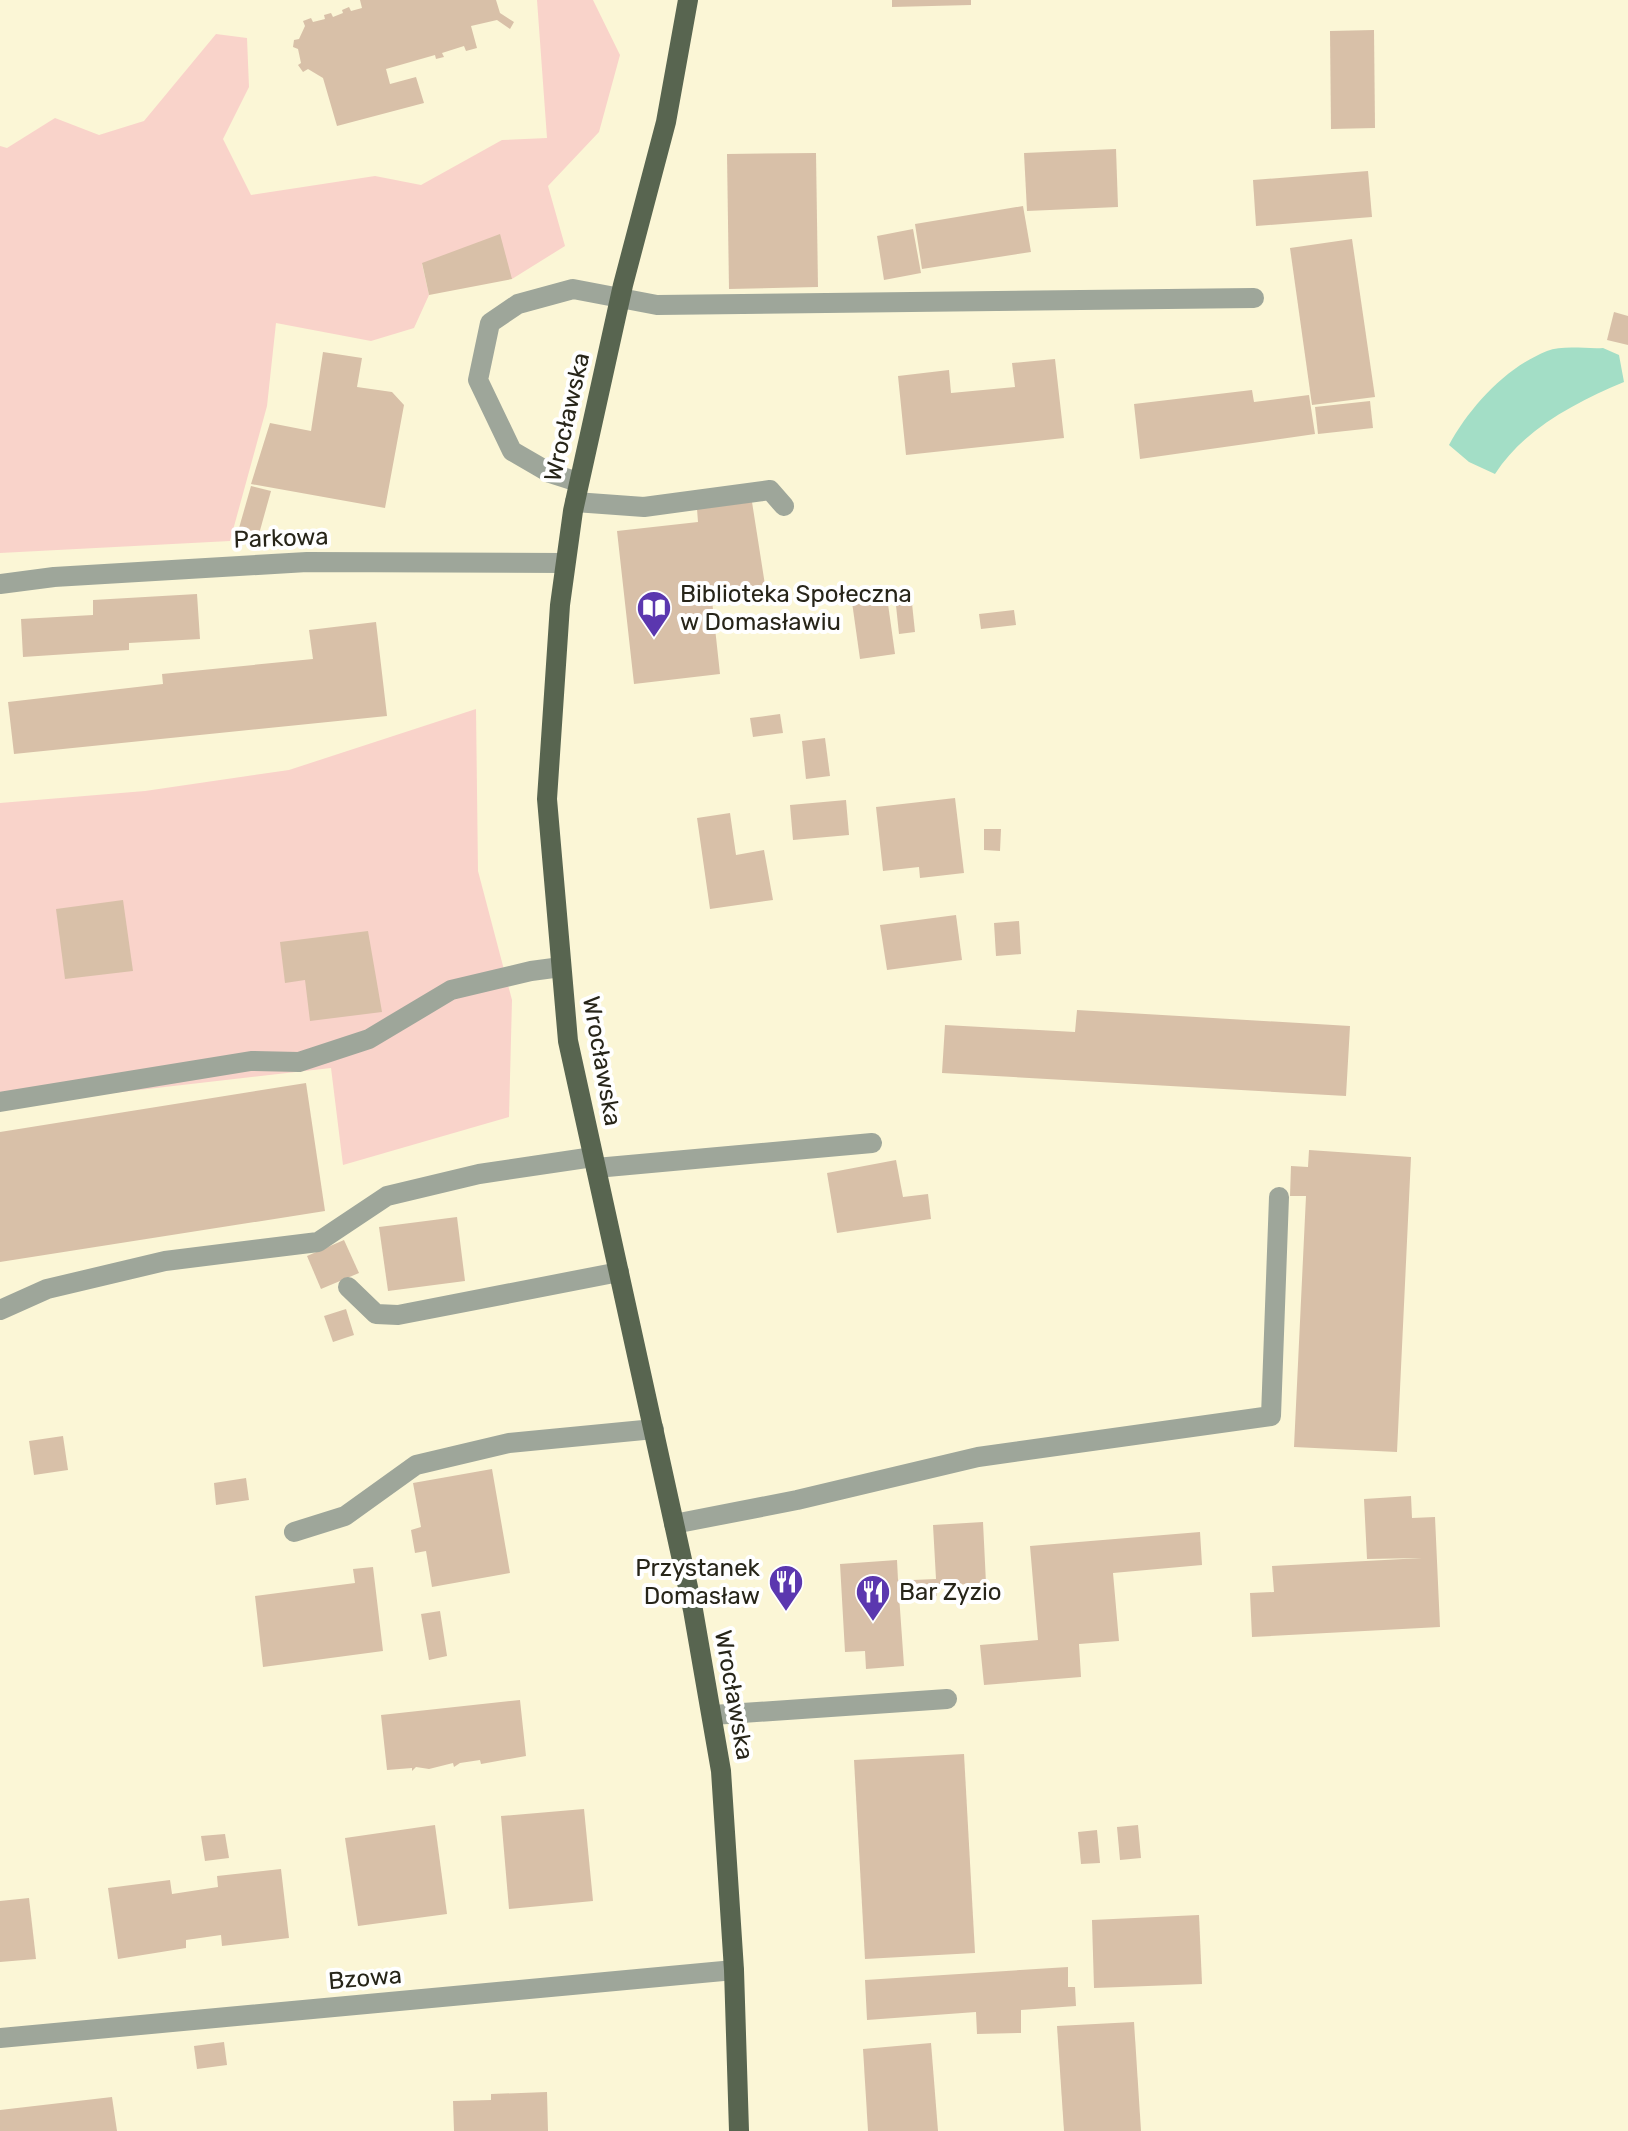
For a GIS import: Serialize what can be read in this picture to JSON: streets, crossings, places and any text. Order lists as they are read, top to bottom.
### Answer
{
  "streets": {
    "main road": ["Wrocławska"],
    "street": ["Parkowa", "Bzowa"]
  },
  "crossings": [
    ["Wrocławska", "Parkowa"],
    ["Wrocławska", "Bzowa"]
  ],
  "places": {
    "library": ["Biblioteka Społeczna w Domasławiu"],
    "restaurant": ["Przystanek Domasław", "Bar Zyzio"]
  }
}
